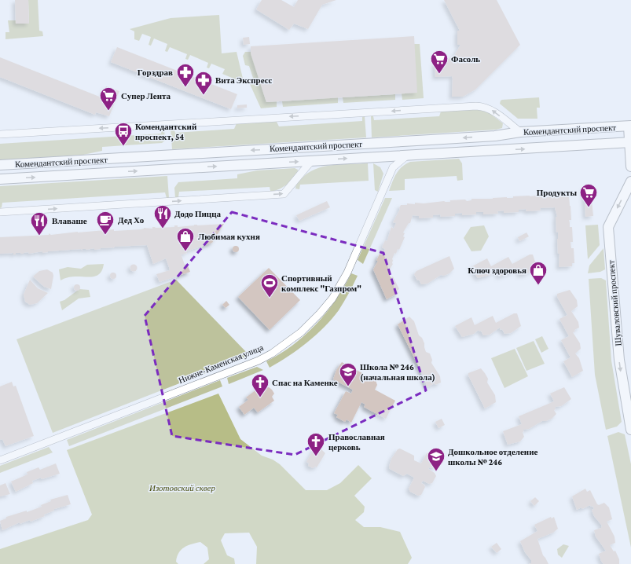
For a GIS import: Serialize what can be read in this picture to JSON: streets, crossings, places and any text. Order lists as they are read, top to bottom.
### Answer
{
  "streets": {
    "main road": ["Комендантский проспект", "Шуваловский проспект"],
    "street": ["Нижне-Каменская улица"]
  },
  "crossings": [
    ["Комендантский проспект", "Нижне-Каменская улица"]
  ],
  "one_way": ["Шуваловский проспект"],
  "parks": ["Изотовский сквер"],
  "places": {
    "supermarket": ["Фасоль", "Супер Лента", "Продукты"],
    "pharmacy": ["Горздрав", "Вита Экспресс"],
    "bus stop": ["Комендантский проспект, 54"],
    "restaurant": ["Додо Пицца", "Влаваше"],
    "cafe": ["Дед Хо"],
    "shop": ["Любимая кухня", "Ключ здоровья"],
    "sports": ["Спортивный комплекс \"Газпром\""],
    "school or university": ["Школа № 246 (начальная школа)", "Дошкольное отделение школы № 246"],
    "church": ["Спас на Каменке", "Православная церковь"]
  }
}
